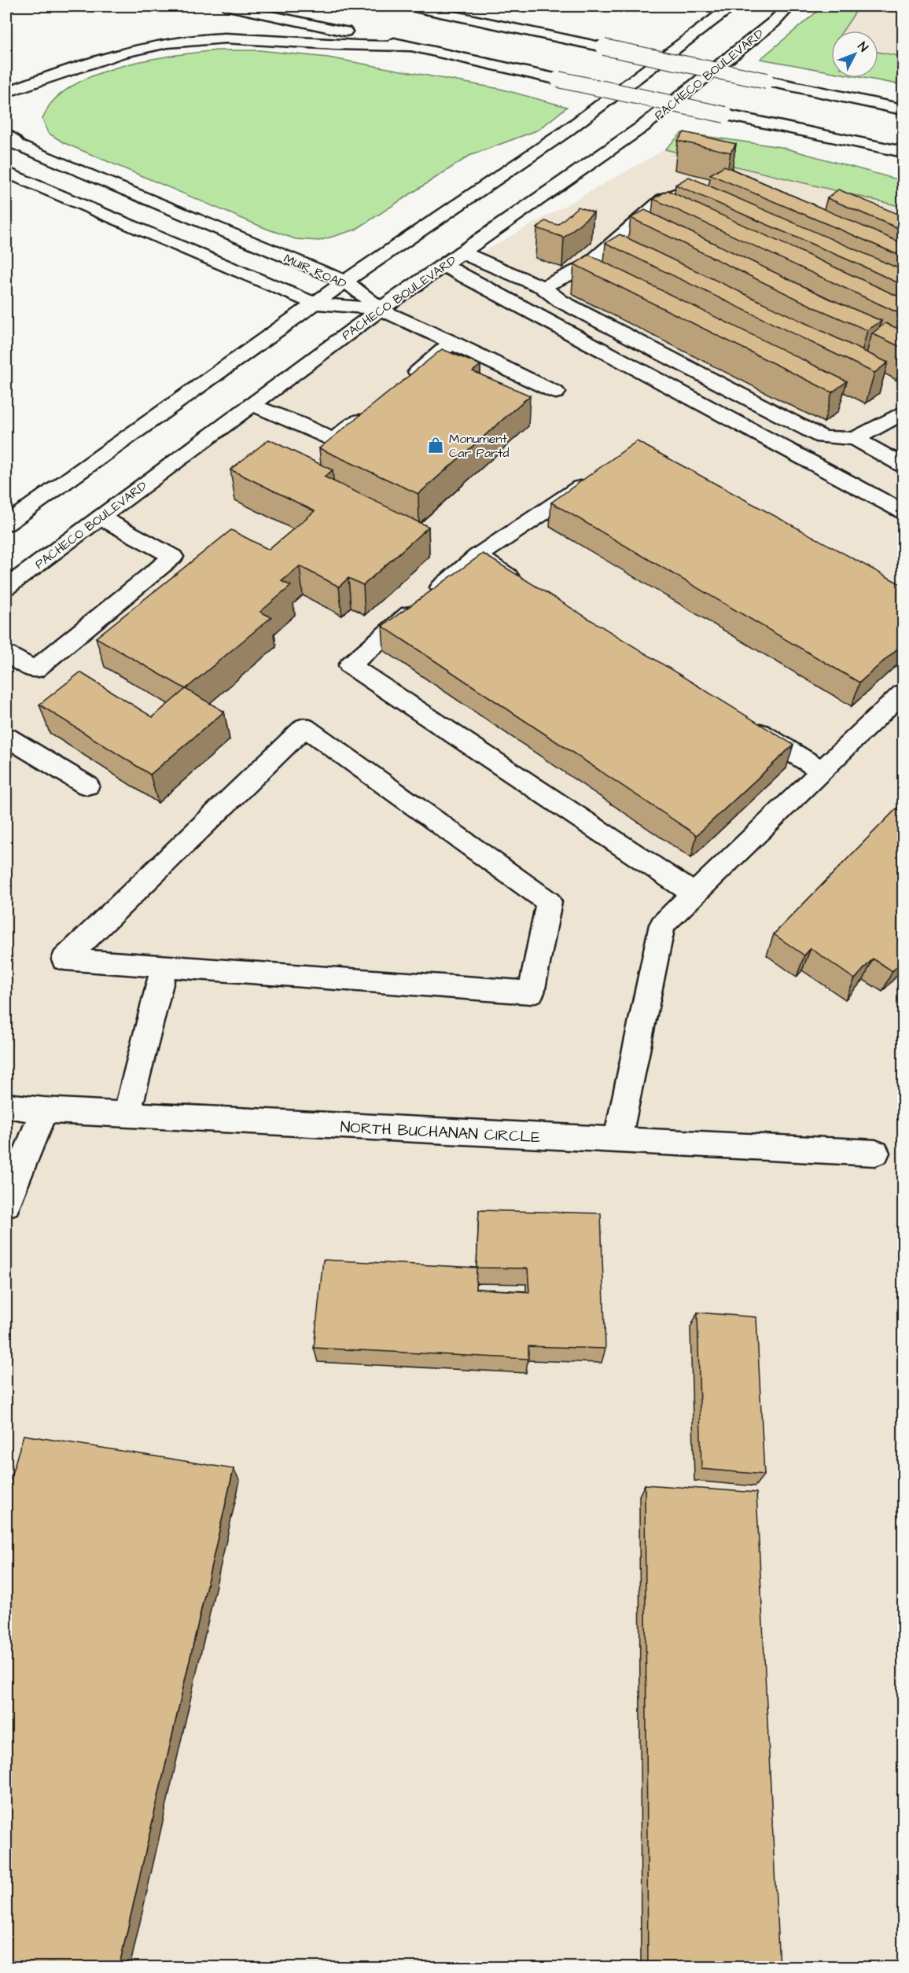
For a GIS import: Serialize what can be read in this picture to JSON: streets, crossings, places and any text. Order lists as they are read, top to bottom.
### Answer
{
  "streets": {
    "main road": ["PACHECO BOULEVARD", "MUIR ROAD", "NORTH BUCHANAN CIRCLE"]
  },
  "crossings": [
    ["PACHECO BOULEVARD", "MUIR ROAD"]
  ],
  "places": {
    "shop": ["Monument Car Partd"]
  },
  "north": "top right"
}
